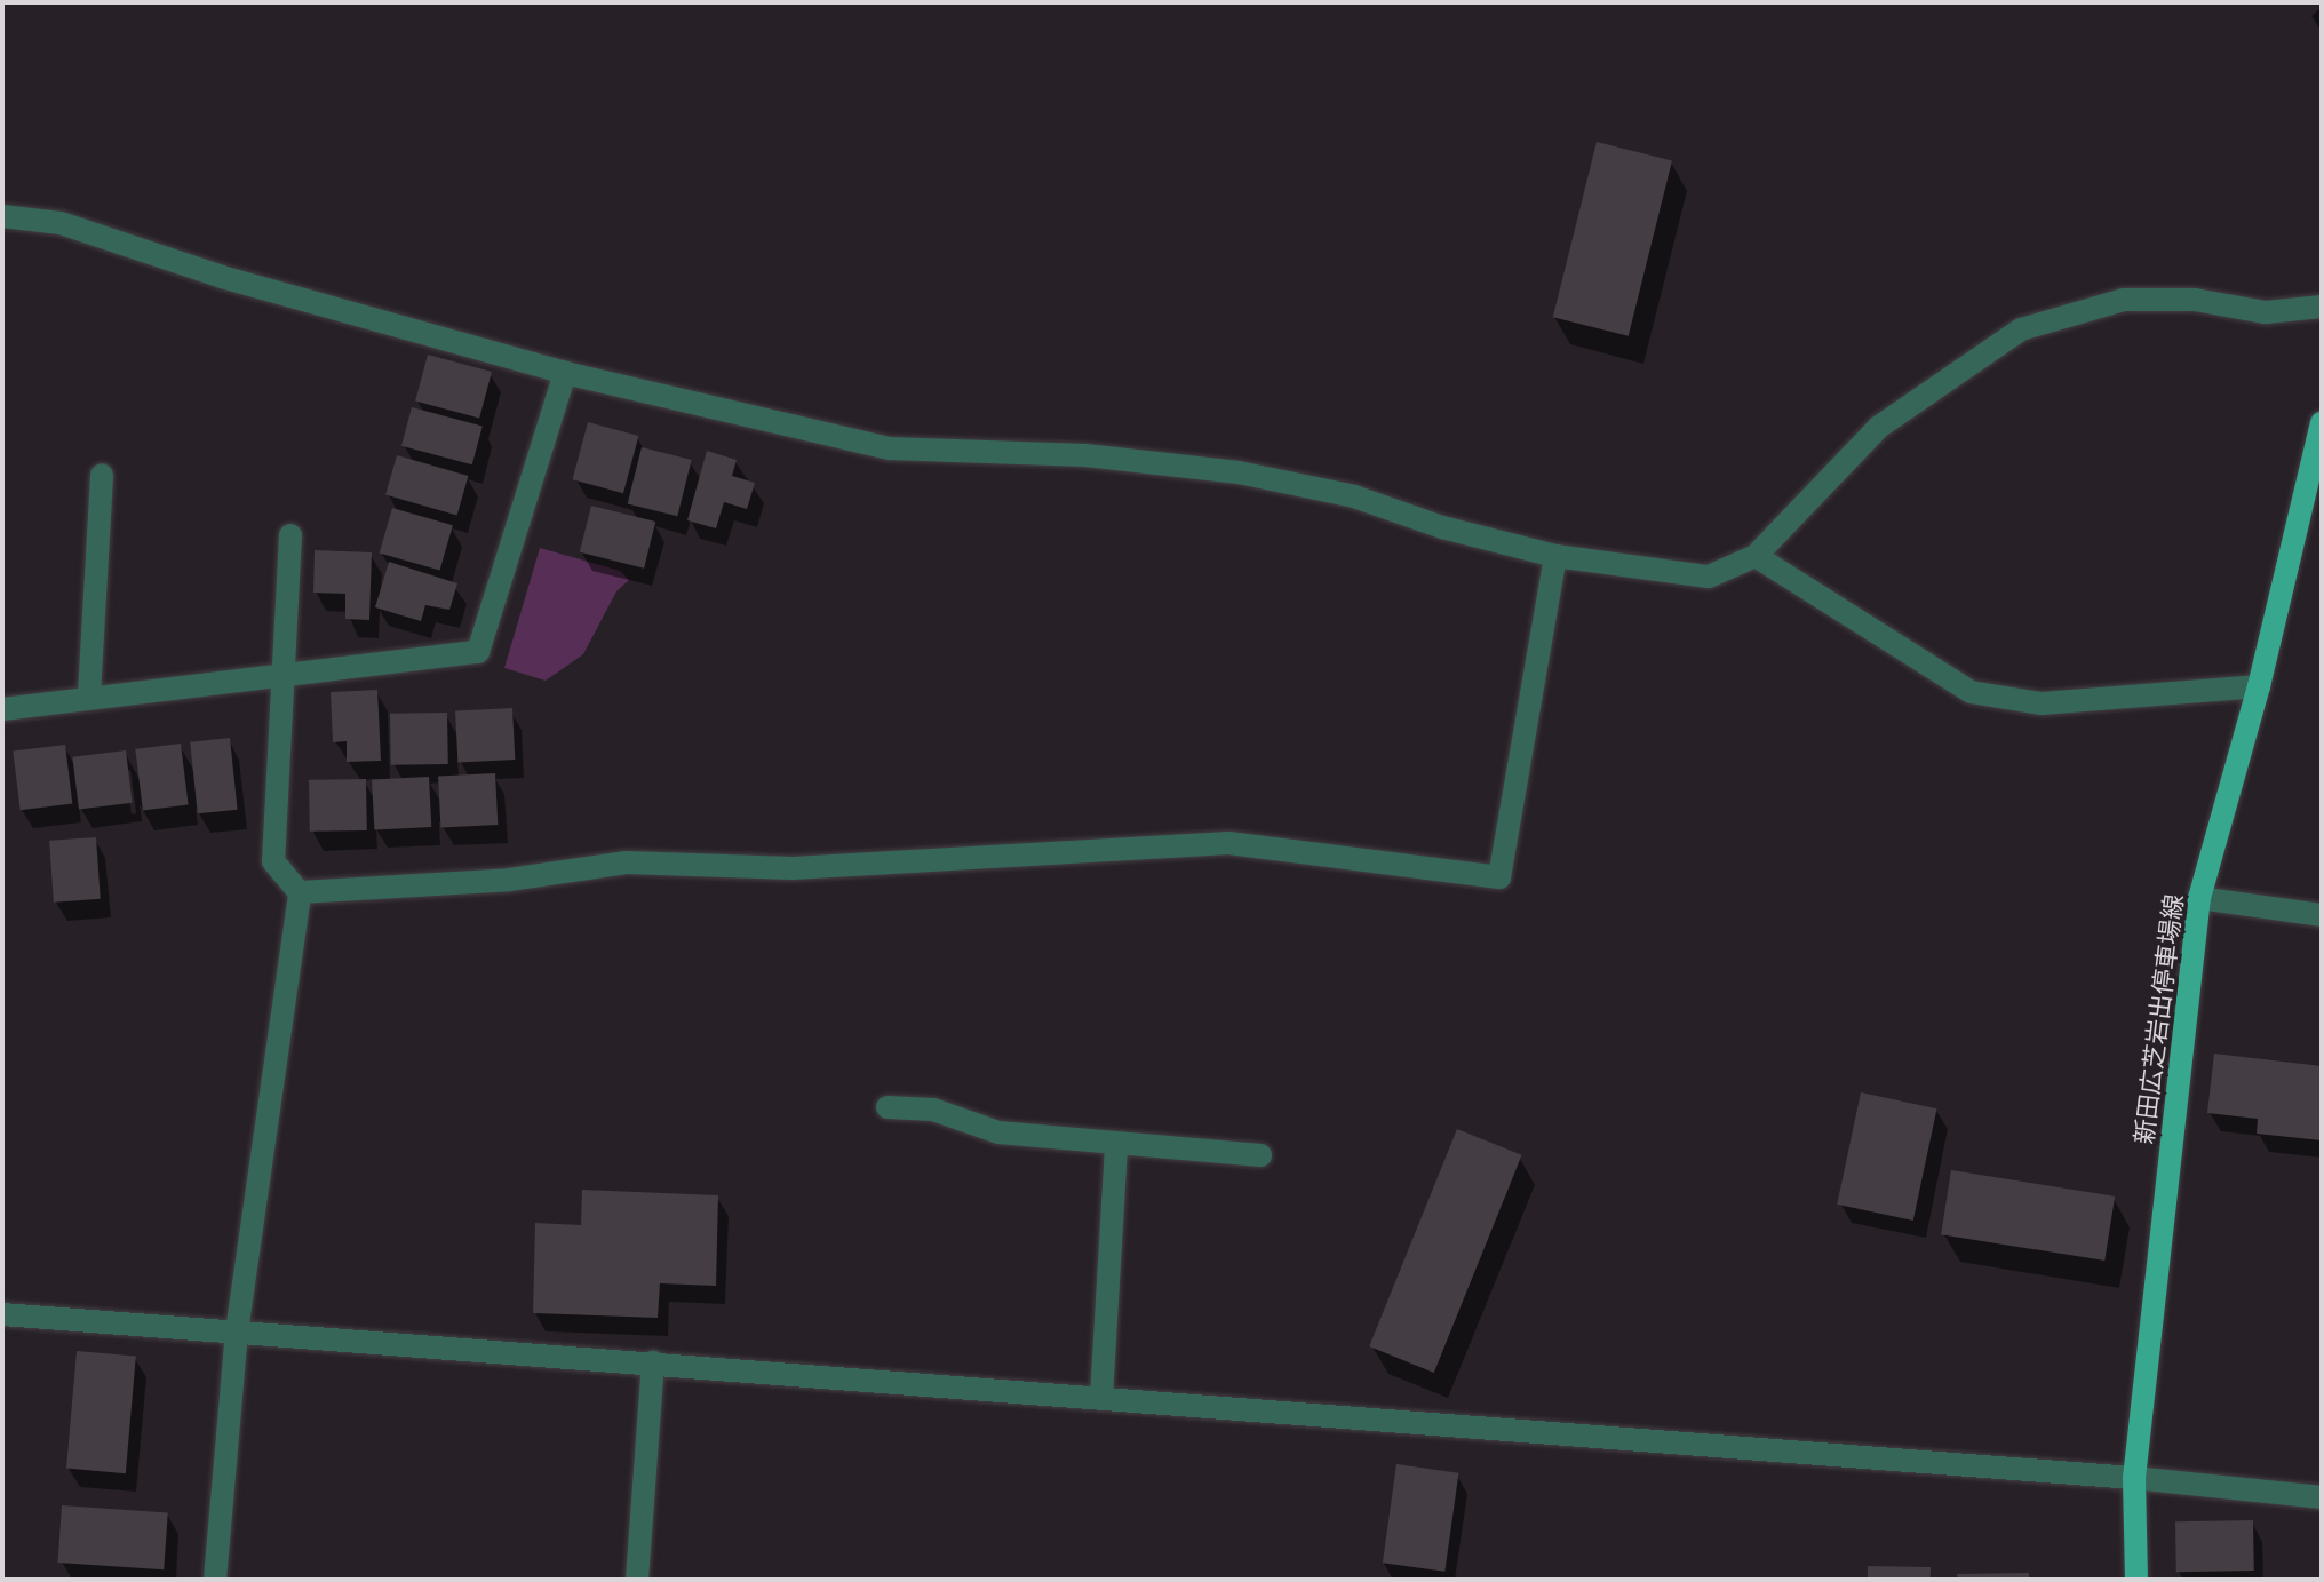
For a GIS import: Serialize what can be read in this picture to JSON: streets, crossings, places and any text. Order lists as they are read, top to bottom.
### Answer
{
  "streets": {
    "main road": ["新田広芝岩出停車場線"]
  }
}
